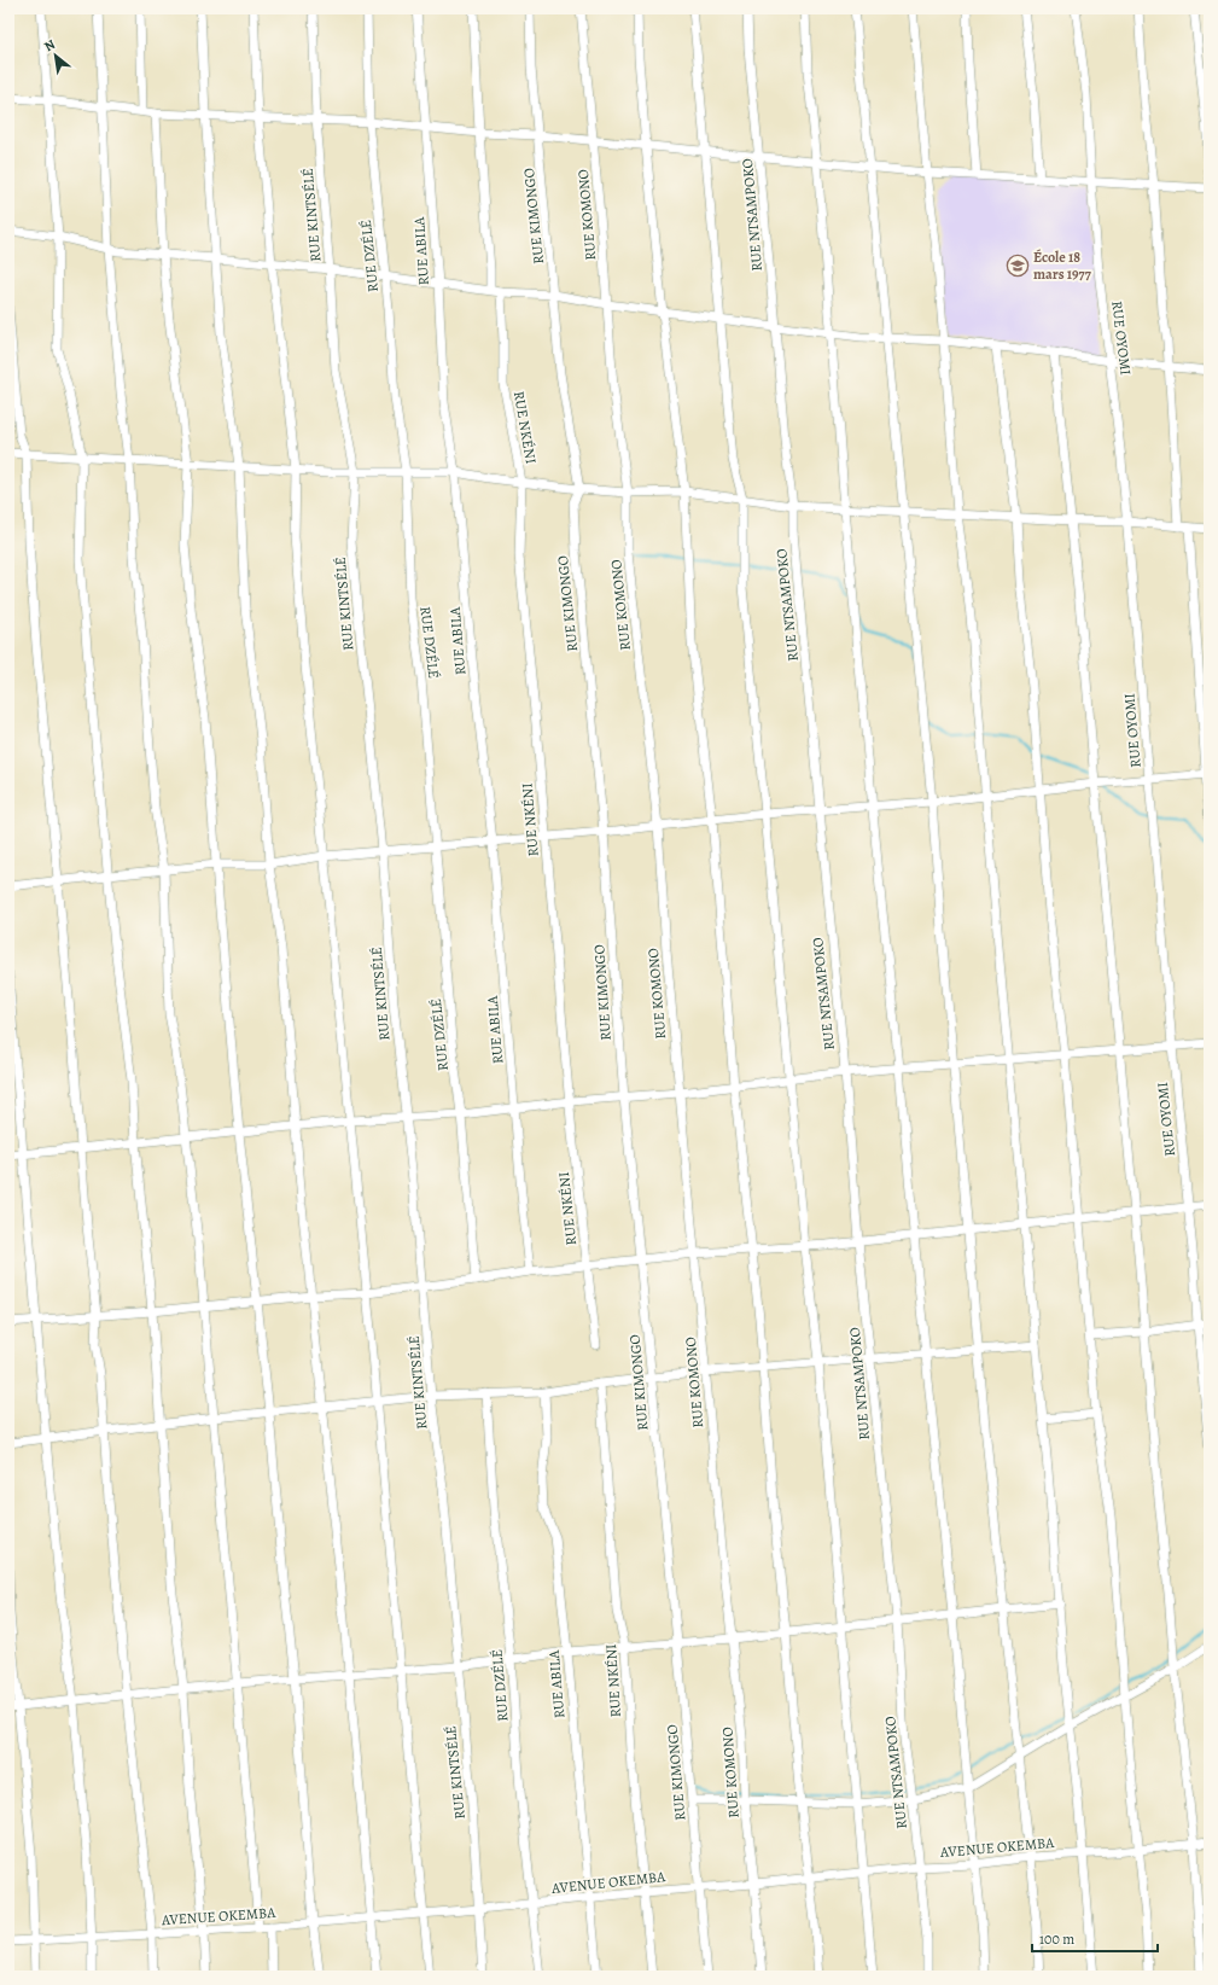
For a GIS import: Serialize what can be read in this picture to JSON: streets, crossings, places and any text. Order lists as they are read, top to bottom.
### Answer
{
  "streets": {
    "street": [
      "RUE KINTSÉLÉ",
      "RUE KOMONO",
      "RUE NTSAMPOKO",
      "RUE KIMONGO",
      "RUE ABILA",
      "RUE DZÉLÉ",
      "RUE OYOMI",
      "RUE NKÉNI",
      "AVENUE OKEMBA"
    ]
  },
  "crossings": [
    ["RUE KINTSÉLÉ", "AVENUE OKEMBA"],
    ["RUE KOMONO", "AVENUE OKEMBA"],
    ["RUE NTSAMPOKO", "AVENUE OKEMBA"],
    ["RUE KIMONGO", "AVENUE OKEMBA"],
    ["RUE ABILA", "AVENUE OKEMBA"],
    ["RUE DZÉLÉ", "AVENUE OKEMBA"],
    ["RUE NKÉNI", "AVENUE OKEMBA"]
  ],
  "places": {
    "school or university": ["École 18 mars 1977"]
  },
  "scale_bar": "100 m",
  "north": "top left"
}
